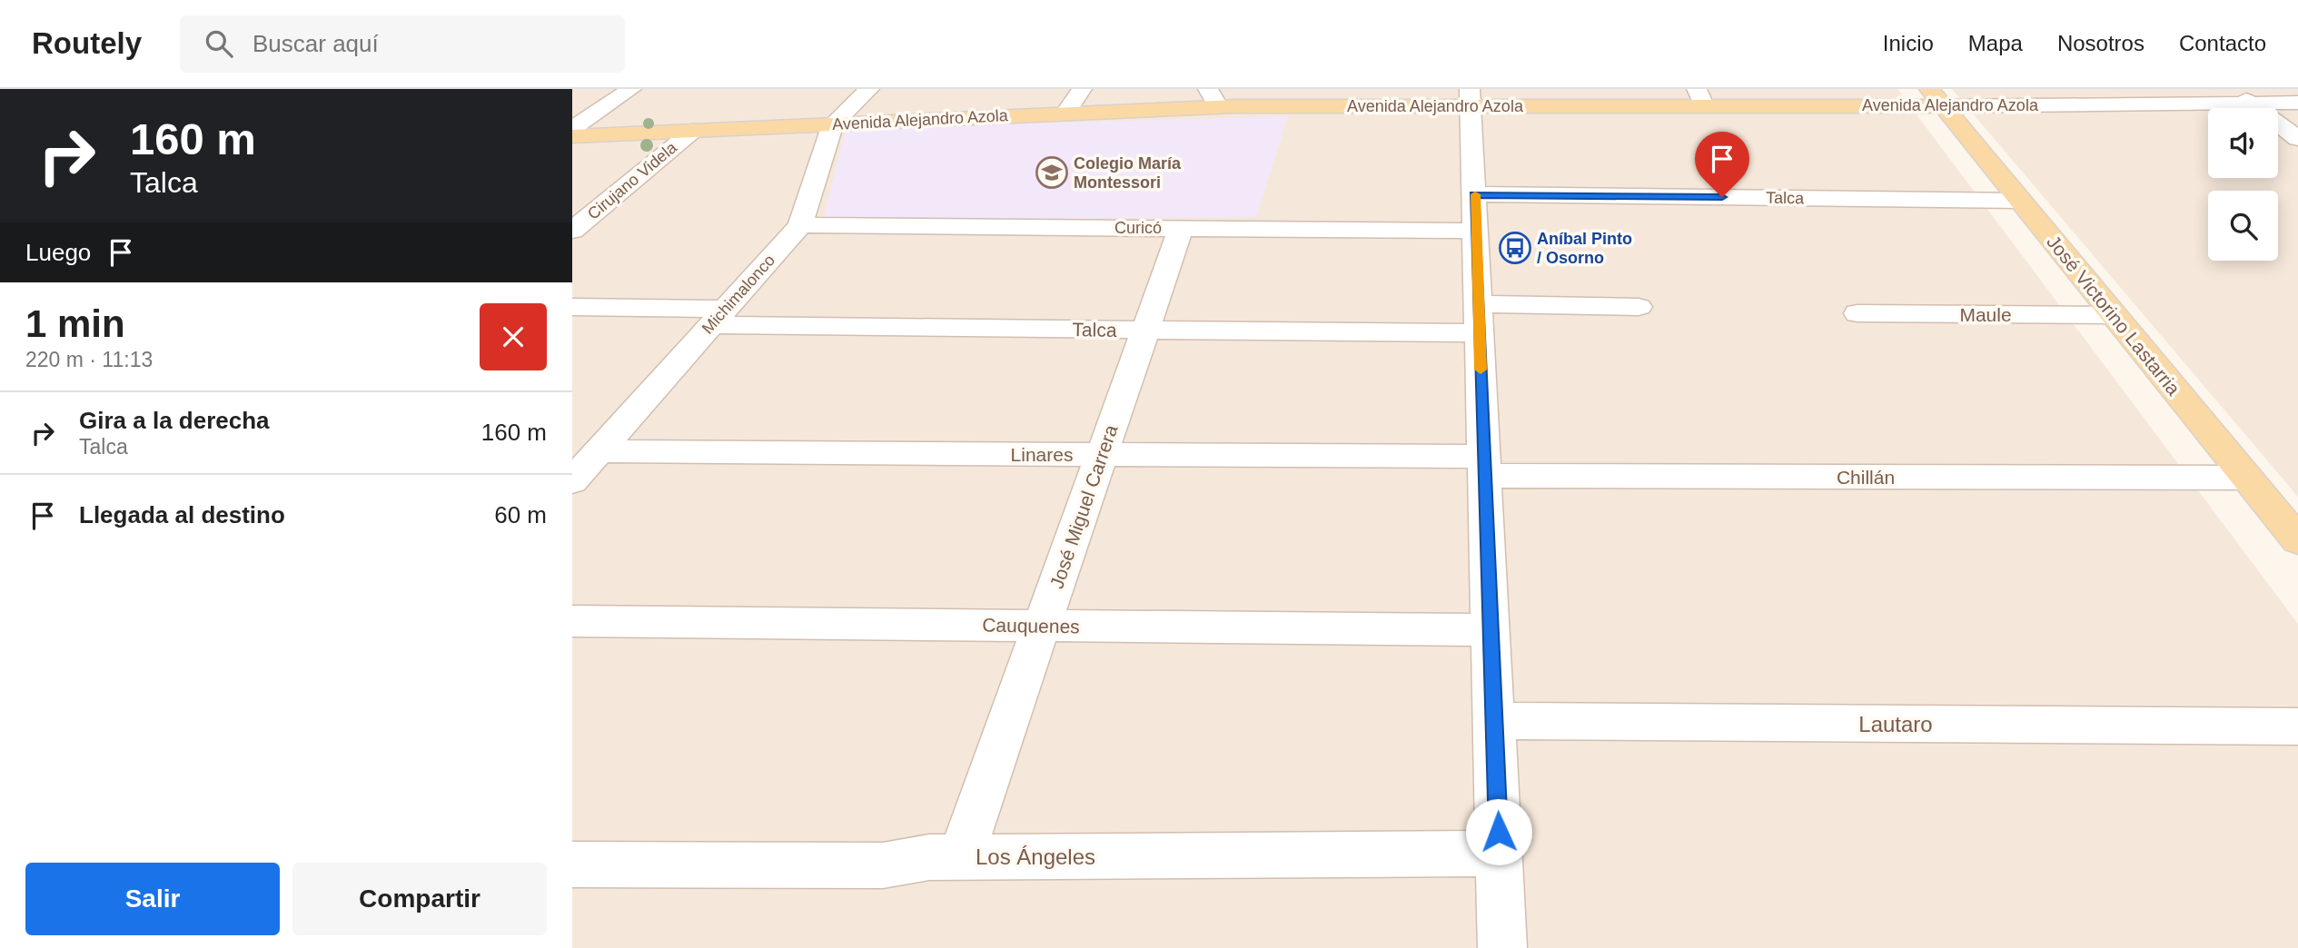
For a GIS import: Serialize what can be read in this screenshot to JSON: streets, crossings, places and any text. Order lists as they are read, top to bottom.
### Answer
{
  "streets": {
    "main road": ["Avenida Alejandro Azola", "José Victorino Lastarria"],
    "street": [
      "Cirujano Videla",
      "Talca",
      "Curicó",
      "Michimalonco",
      "Maule",
      "Linares",
      "Chillán",
      "José Miguel Carrera",
      "Cauquenes",
      "Lautaro",
      "Los Ángeles"
    ]
  },
  "crossings": [
    ["Avenida Alejandro Azola", "Cirujano Videla"],
    ["Avenida Alejandro Azola", "Michimalonco"],
    ["Avenida Alejandro Azola", "José Victorino Lastarria"],
    ["Talca", "Michimalonco"],
    ["Talca", "José Victorino Lastarria"],
    ["Talca", "José Miguel Carrera"],
    ["Curicó", "Michimalonco"],
    ["Curicó", "José Miguel Carrera"],
    ["Michimalonco", "Linares"],
    ["Maule", "José Victorino Lastarria"],
    ["José Victorino Lastarria", "Chillán"],
    ["Linares", "Chillán"],
    ["Linares", "José Miguel Carrera"],
    ["José Miguel Carrera", "Cauquenes"],
    ["José Miguel Carrera", "Los Ángeles"]
  ],
  "places": {
    "school or university": ["Colegio María Montessori"],
    "bus stop": ["Aníbal Pinto / Osorno"]
  },
  "page": {
    "header": "Routely",
    "search": "Buscar aquí",
    "nav": [
      "Inicio",
      "Mapa",
      "Nosotros",
      "Contacto"
    ],
    "turn": ["160 m", "Talca"],
    "then": "Luego",
    "heading": ["1 min", "220 m · 11:13"],
    "list": [
      {
        "name": "Gira a la derecha",
        "note": "Talca",
        "value": "160 m"
      },
      {
        "name": "Llegada al destino",
        "value": "60 m"
      }
    ],
    "buttons": ["Salir", "Compartir"]
  }
}
